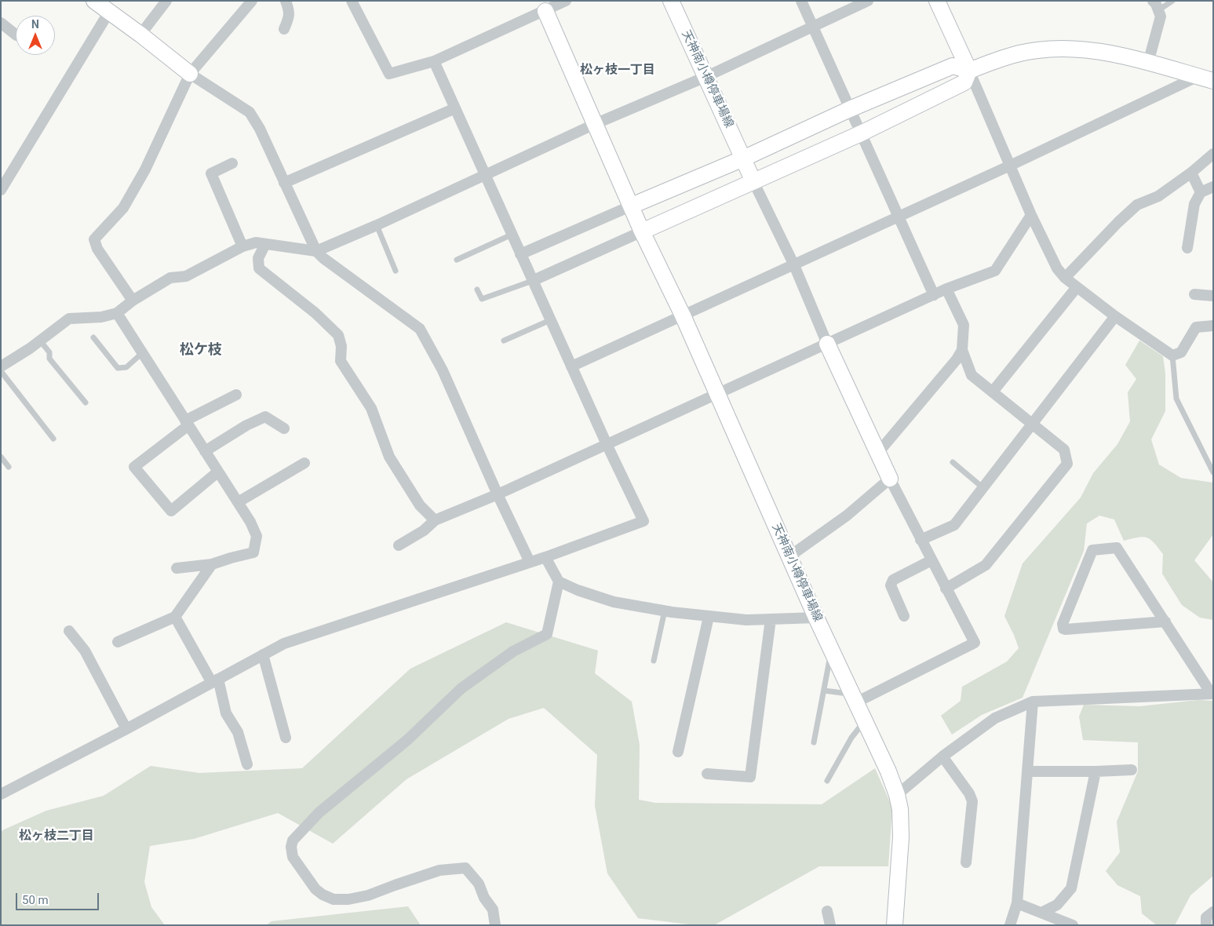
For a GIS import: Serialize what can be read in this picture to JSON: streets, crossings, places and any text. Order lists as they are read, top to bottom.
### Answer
{
  "streets": {
    "street": ["天神南小樽停車場線"]
  },
  "districts": ["松ヶ枝一丁目", "松ケ枝", "松ヶ枝二丁目"],
  "scale_bar": "50 m",
  "north": "top"
}
